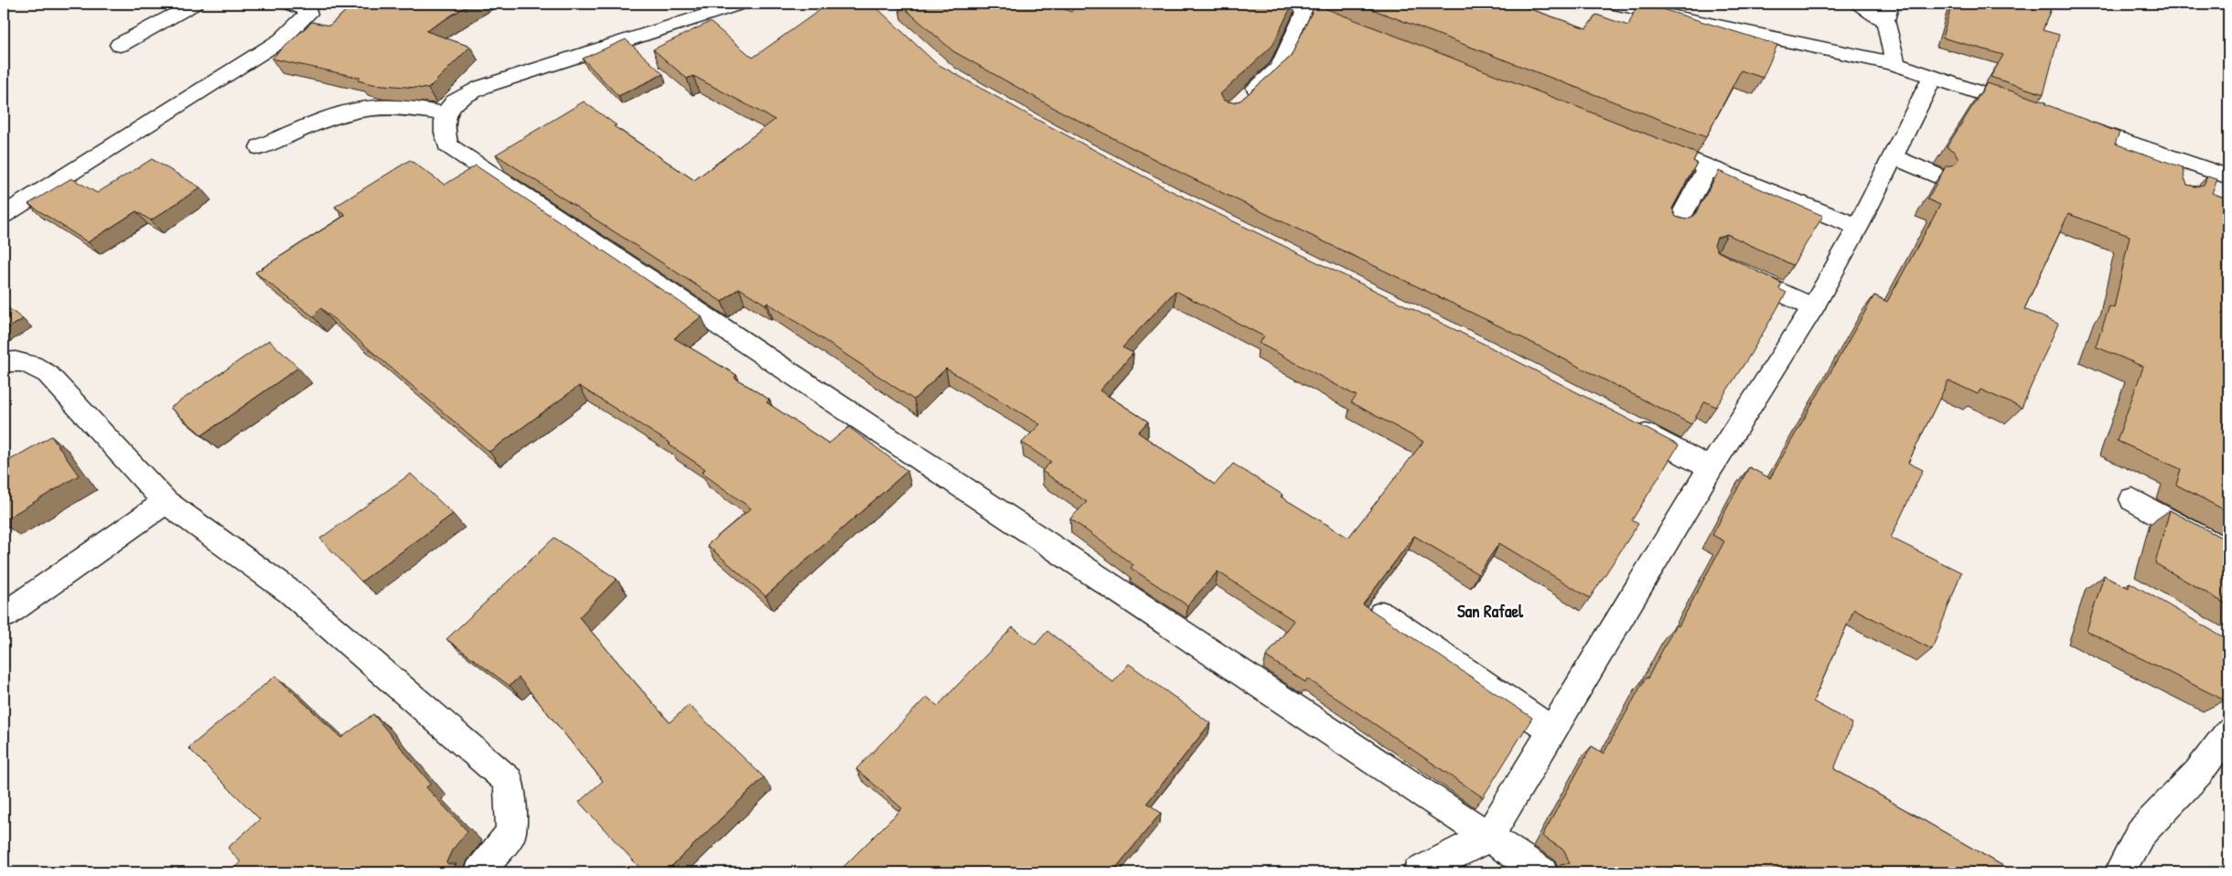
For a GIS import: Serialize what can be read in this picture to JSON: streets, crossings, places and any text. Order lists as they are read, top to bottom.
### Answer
{
  "districts": ["San Rafael"]
}
